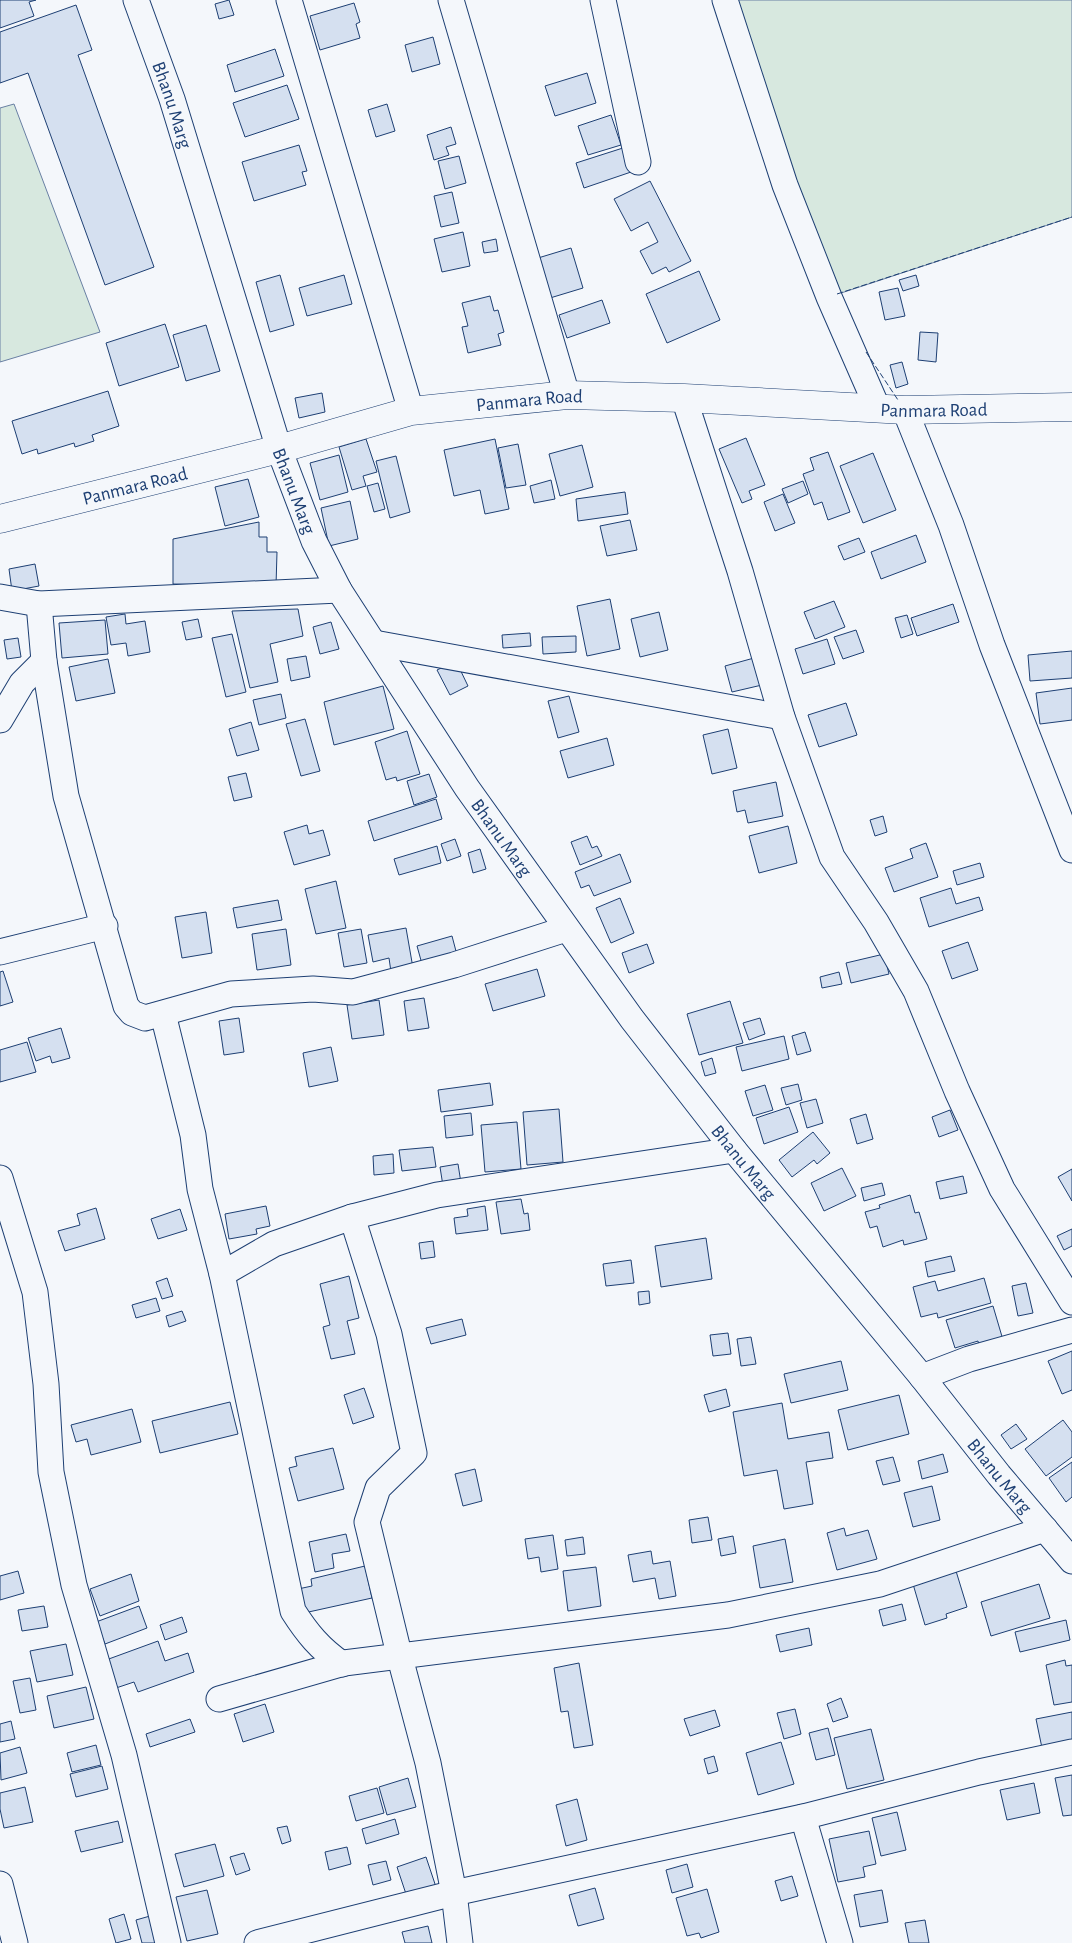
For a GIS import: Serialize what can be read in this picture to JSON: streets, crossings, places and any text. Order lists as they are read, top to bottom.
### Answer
{
  "streets": {
    "street": ["Bhanu Marg", "Panmara Road"]
  },
  "crossings": [
    ["Bhanu Marg", "Panmara Road"]
  ]
}
